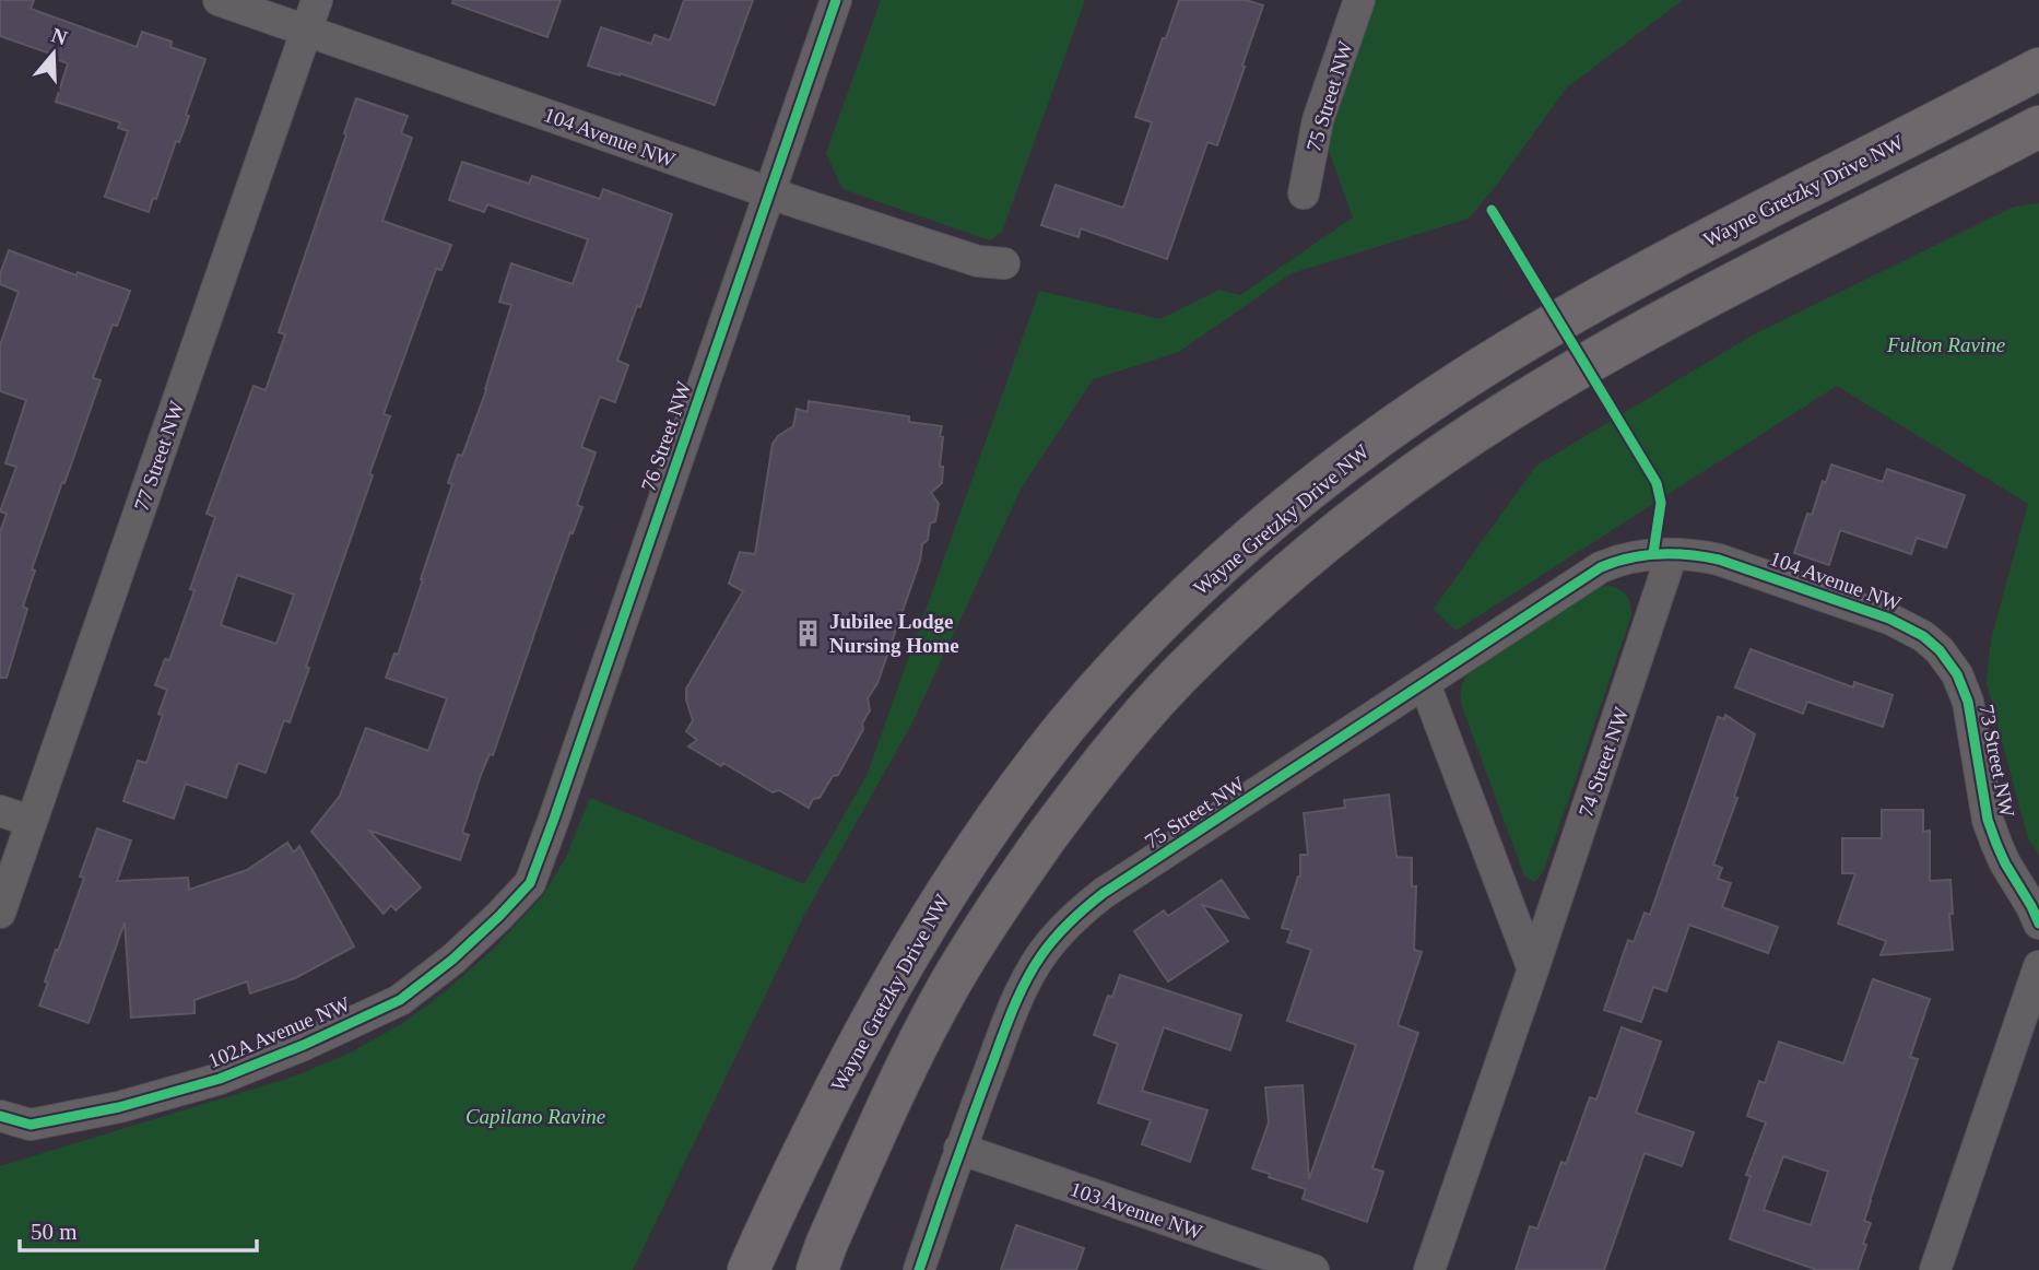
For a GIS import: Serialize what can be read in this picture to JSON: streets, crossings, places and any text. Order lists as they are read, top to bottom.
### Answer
{
  "streets": {
    "main road": ["Wayne Gretzky Drive NW"],
    "street": [
      "75 Street NW",
      "104 Avenue NW",
      "76 Street NW",
      "77 Street NW",
      "73 Street NW",
      "74 Street NW",
      "102A Avenue NW",
      "103 Avenue NW"
    ]
  },
  "crossings": [
    ["75 Street NW", "104 Avenue NW"],
    ["75 Street NW", "74 Street NW"],
    ["75 Street NW", "103 Avenue NW"],
    ["104 Avenue NW", "76 Street NW"],
    ["104 Avenue NW", "77 Street NW"],
    ["104 Avenue NW", "73 Street NW"],
    ["104 Avenue NW", "74 Street NW"],
    ["76 Street NW", "102A Avenue NW"]
  ],
  "parks": ["Fulton Ravine", "Capilano Ravine"],
  "places": {
    "building": ["Jubilee Lodge Nursing Home"]
  },
  "scale_bar": "50 m",
  "north": "top"
}
